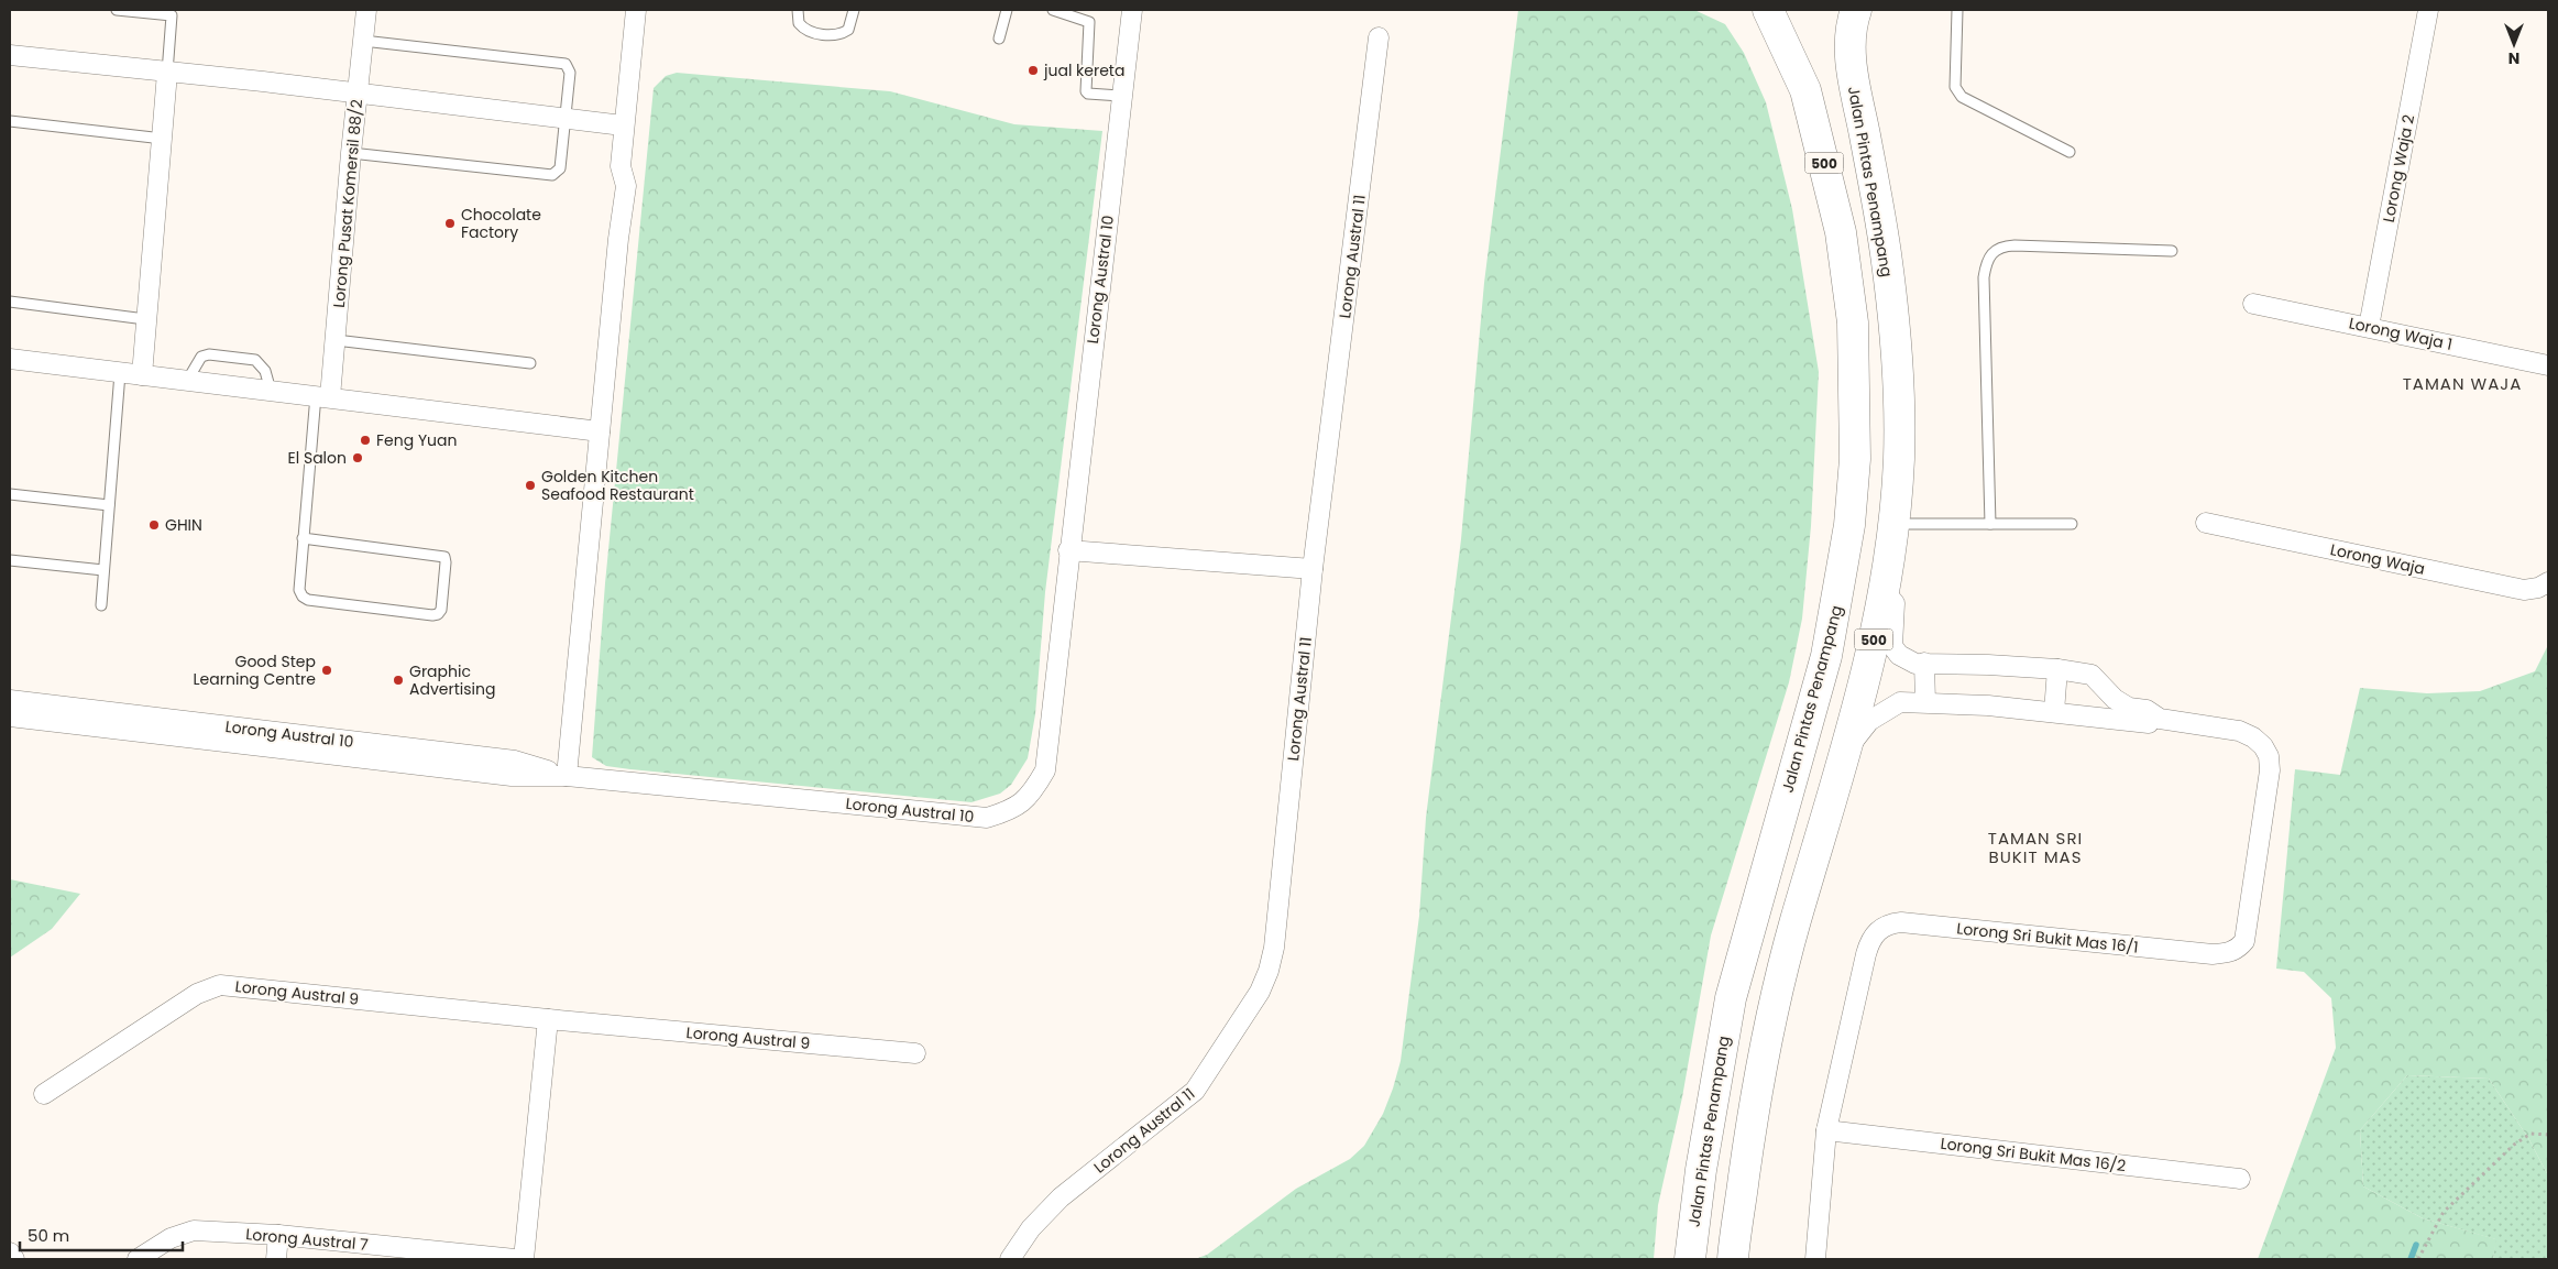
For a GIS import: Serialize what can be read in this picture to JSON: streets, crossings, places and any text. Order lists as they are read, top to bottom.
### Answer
{
  "streets": {
    "main road": ["500", "Jalan Pintas Penampang"],
    "street": [
      "Lorong Waja 2",
      "Lorong Pusat Komersil 88/2",
      "Lorong Austral 11",
      "Lorong Austral 10",
      "Lorong Waja 1",
      "Lorong Waja",
      "Lorong Sri Bukit Mas 16/1",
      "Lorong Austral 9",
      "Lorong Sri Bukit Mas 16/2",
      "Lorong Austral 7"
    ]
  },
  "crossings": [
    ["Lorong Waja 2", "Lorong Waja 1"],
    ["Jalan Pintas Penampang", "Lorong Sri Bukit Mas 16/1"],
    ["Lorong Sri Bukit Mas 16/1", "Lorong Sri Bukit Mas 16/2"]
  ],
  "districts": ["TAMAN WAJA", "TAMAN SRI BUKIT MAS"],
  "places": [
    "jual kereta",
    "Chocolate Factory",
    "Feng Yuan",
    "El Salon",
    "Golden Kitchen Seafood Restaurant",
    "GHIN",
    "Good Step Learning Centre",
    "Graphic Advertising"
  ],
  "scale_bar": "50 m",
  "north": "bottom"
}
